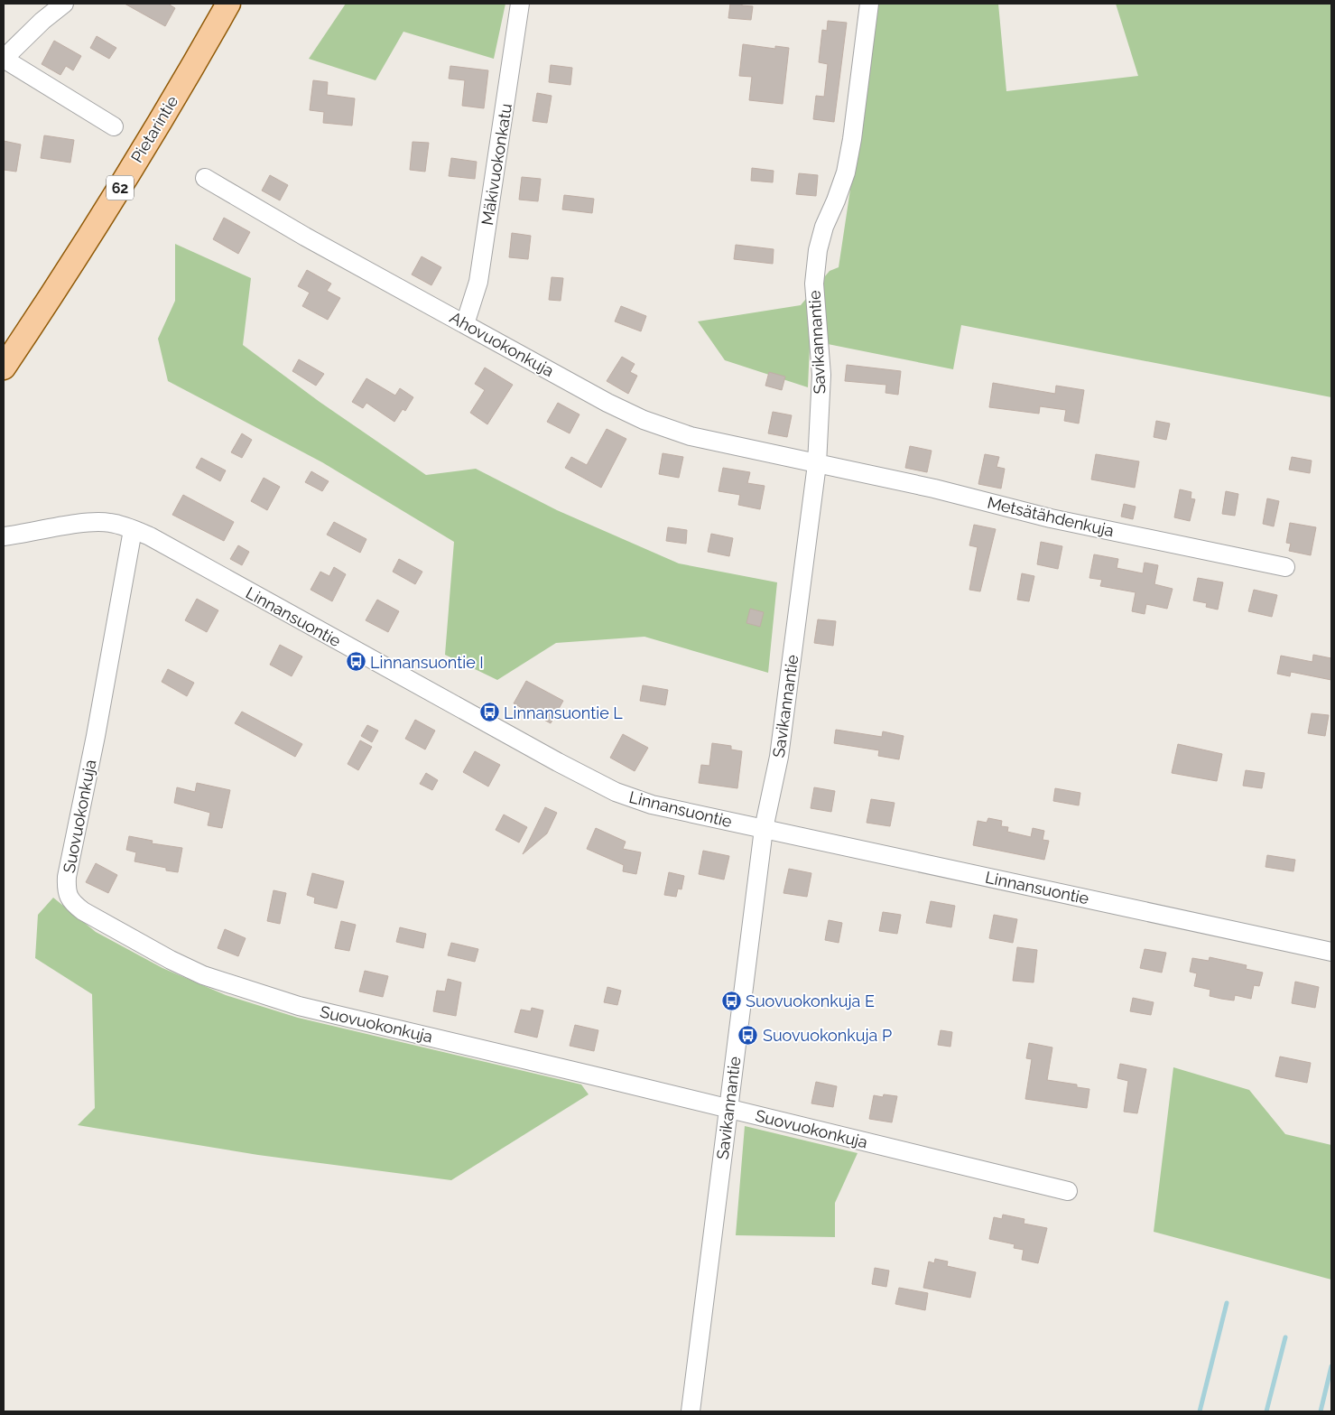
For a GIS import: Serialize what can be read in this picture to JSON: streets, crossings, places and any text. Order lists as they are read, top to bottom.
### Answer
{
  "streets": {
    "main road": ["Pietarintie", "62"],
    "street": [
      "Mäkivuokonkatu",
      "Savikannantie",
      "Ahovuokonkuja",
      "Metsätähdenkuja",
      "Linnansuontie",
      "Suovuokonkuja"
    ]
  },
  "crossings": [
    ["Mäkivuokonkatu", "Ahovuokonkuja"],
    ["Savikannantie", "Ahovuokonkuja"],
    ["Savikannantie", "Metsätähdenkuja"],
    ["Savikannantie", "Linnansuontie"],
    ["Savikannantie", "Suovuokonkuja"],
    ["Ahovuokonkuja", "Metsätähdenkuja"],
    ["Linnansuontie", "Suovuokonkuja"]
  ],
  "places": {
    "bus stop": [
      "Linnansuontie I",
      "Linnansuontie L",
      "Suovuokonkuja E",
      "Suovuokonkuja P"
    ]
  }
}
